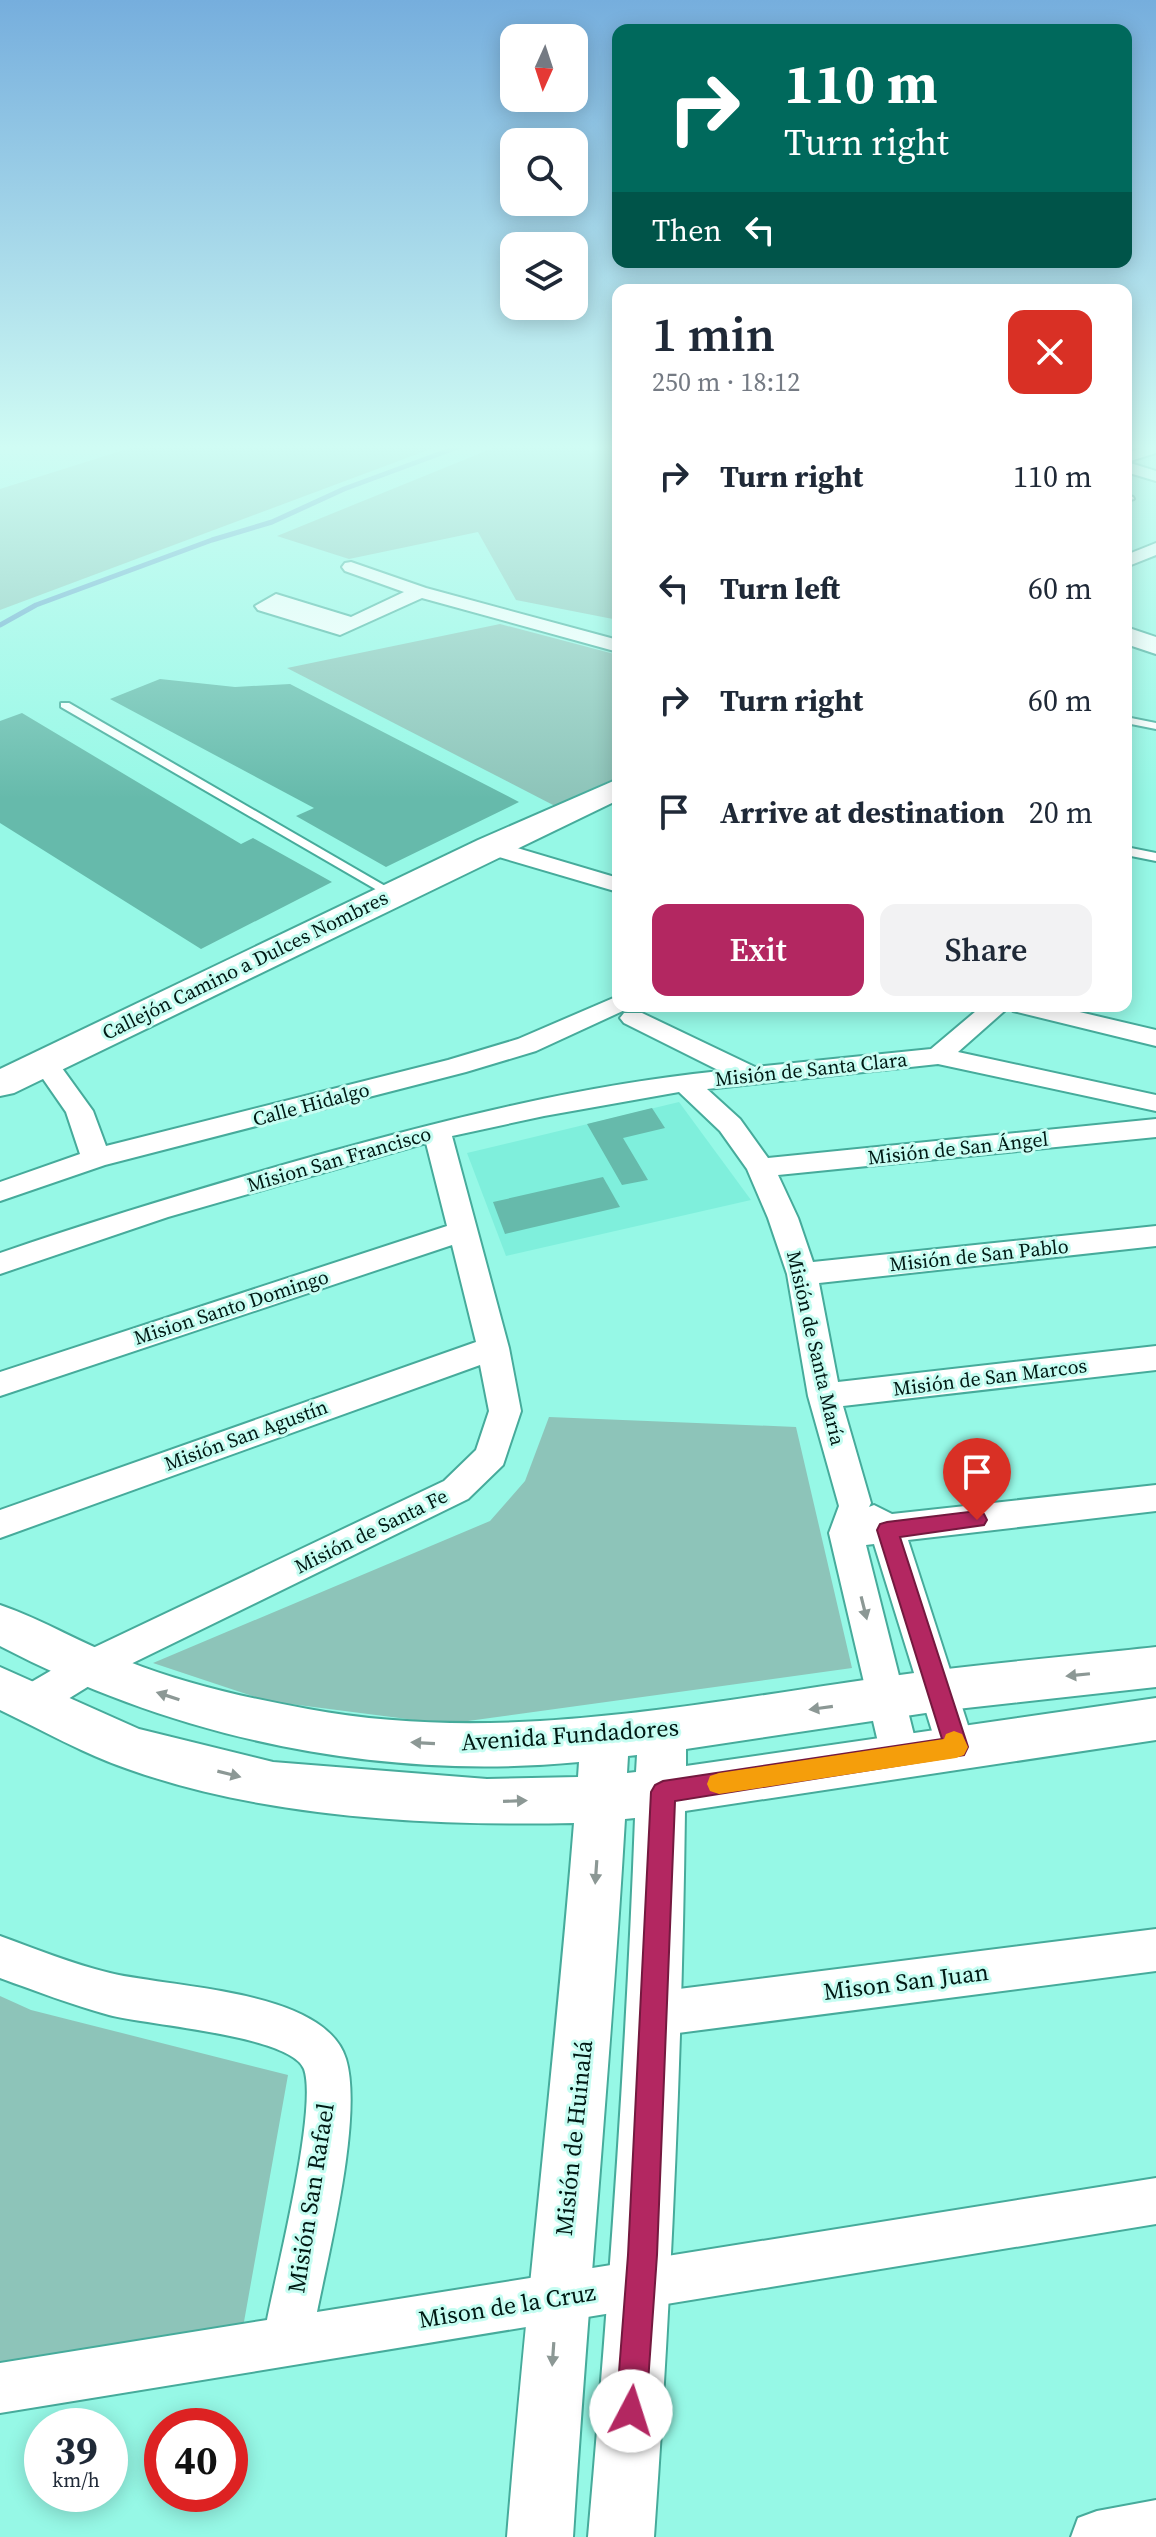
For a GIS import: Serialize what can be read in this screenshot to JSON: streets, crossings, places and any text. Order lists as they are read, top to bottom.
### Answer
{
  "streets": {
    "main road": ["Callejón Camino a Dulces Nombres"],
    "street": [
      "Misión de Santa Clara",
      "Calle Hidalgo",
      "Misión de San Ángel",
      "Mision San Francisco",
      "Misión de San Pablo",
      "Mision Santo Domingo",
      "Misión de Santa María",
      "Misión de San Marcos",
      "Misión San Agustín",
      "Misión de Santa Fe",
      "Avenida Fundadores",
      "Mison San Juan",
      "Misión de Huinalá",
      "Misión San Rafael",
      "Mison de la Cruz"
    ]
  },
  "crossings": [
    ["Misión de Santa Clara", "Mision San Francisco"],
    ["Misión de Santa Clara", "Misión de Santa María"],
    ["Misión de San Ángel", "Misión de Santa María"],
    ["Mision San Francisco", "Misión de Santa María"],
    ["Mision San Francisco", "Misión de Santa Fe"],
    ["Misión de San Pablo", "Misión de Santa María"],
    ["Mision Santo Domingo", "Misión de Santa Fe"],
    ["Misión de Santa María", "Misión de San Marcos"],
    ["Misión de Santa María", "Avenida Fundadores"],
    ["Misión San Agustín", "Misión de Santa Fe"],
    ["Misión de Santa Fe", "Avenida Fundadores"],
    ["Avenida Fundadores", "Misión de Huinalá"],
    ["Misión de Huinalá", "Mison de la Cruz"],
    ["Misión San Rafael", "Mison de la Cruz"]
  ],
  "north": "bottom",
  "page": {
    "turn": ["110 m", "Turn right"],
    "then": "Then",
    "heading": ["1 min", "250 m · 18:12"],
    "list": [
      {
        "name": "Turn right",
        "value": "110 m"
      },
      {
        "name": "Turn left",
        "value": "60 m"
      },
      {
        "name": "Turn right",
        "value": "60 m"
      },
      {
        "name": "Arrive at destination",
        "value": "20 m"
      }
    ],
    "buttons": ["Exit", "Share"],
    "speed": "39 km/h",
    "limit": "40"
  }
}
